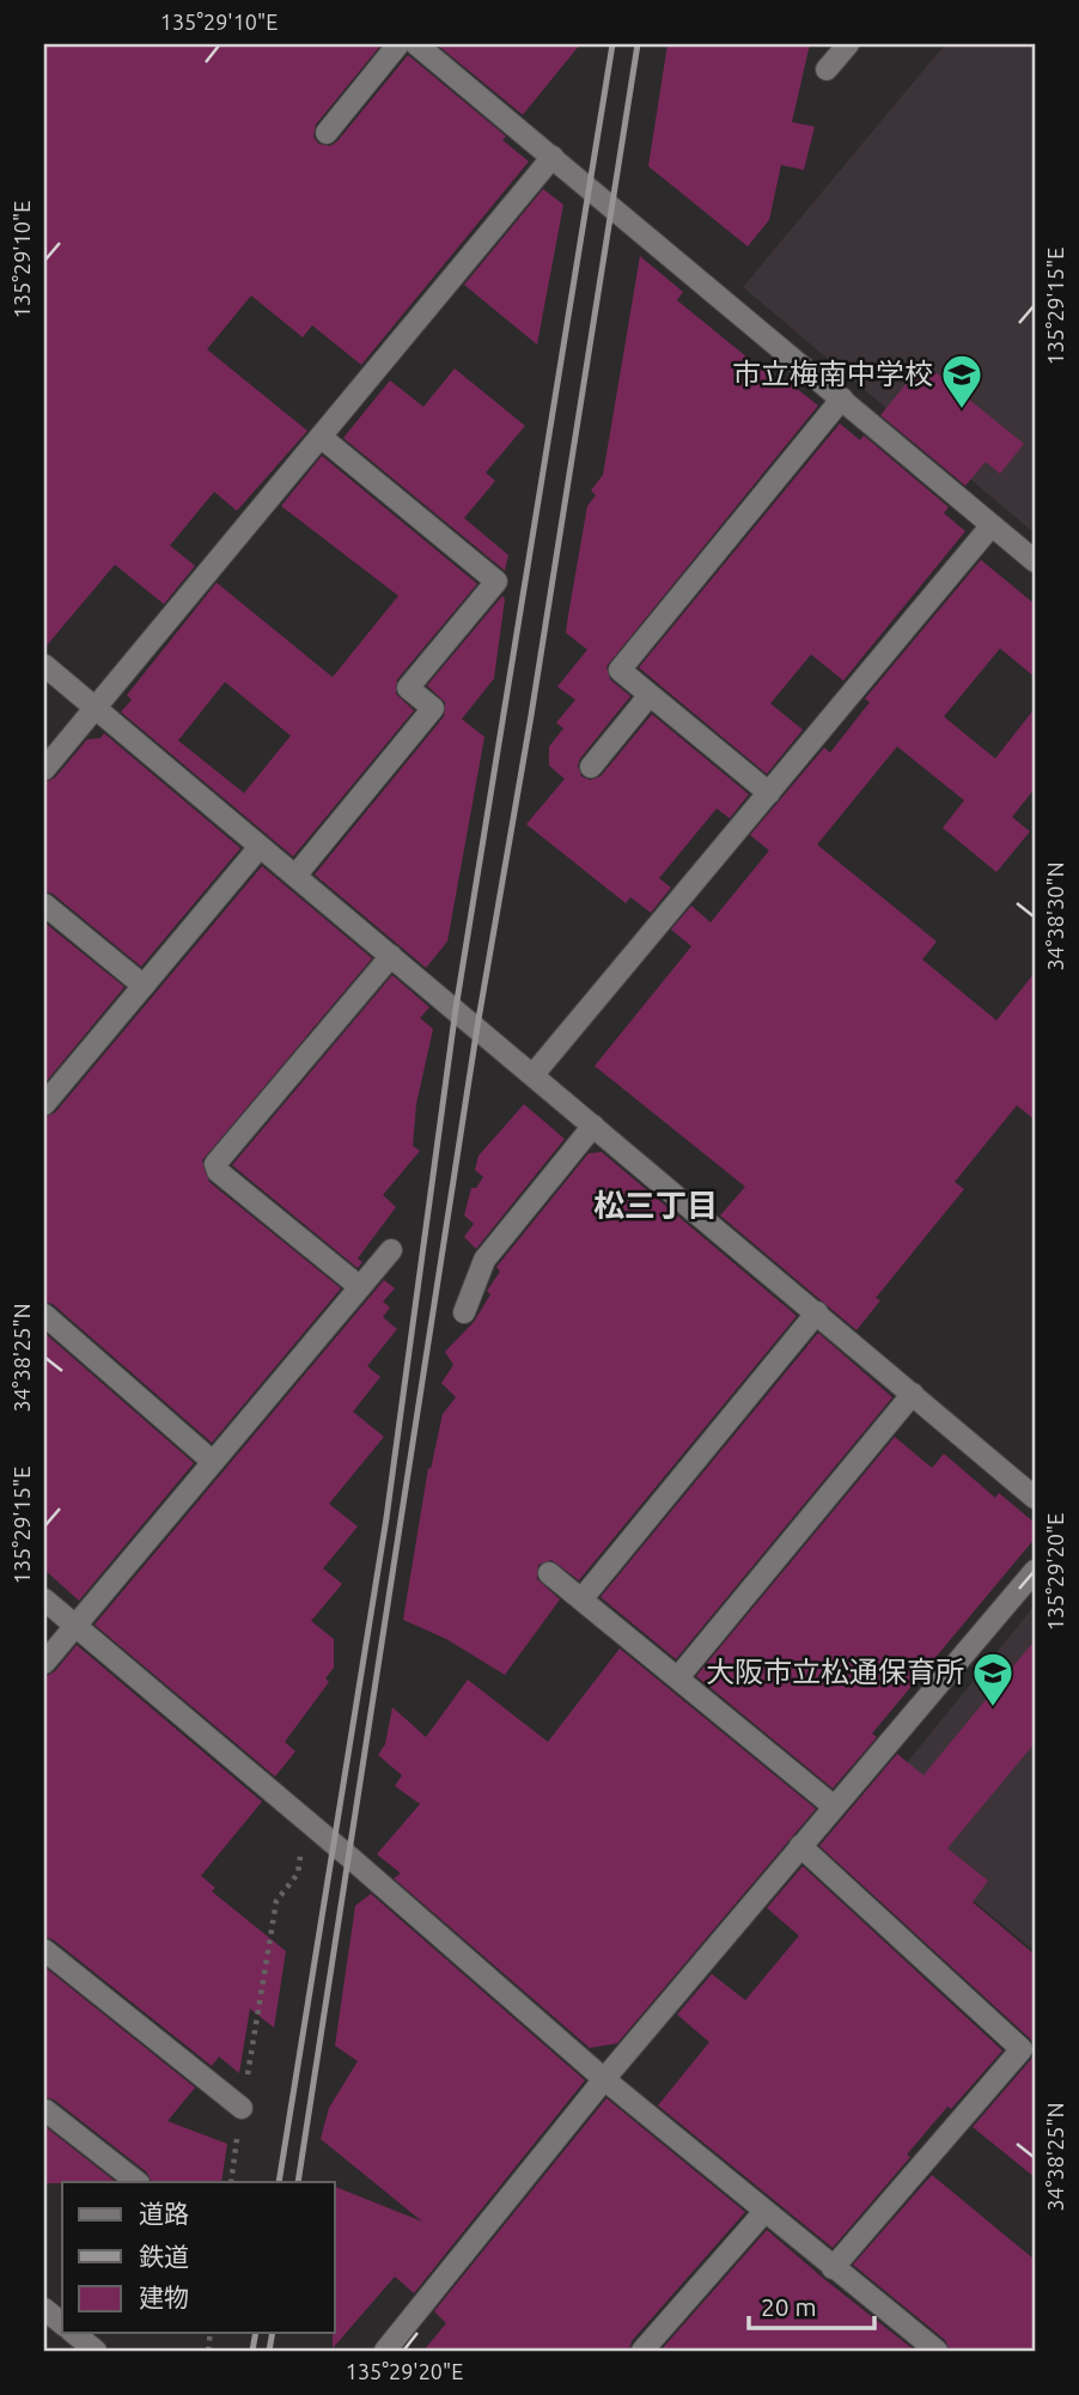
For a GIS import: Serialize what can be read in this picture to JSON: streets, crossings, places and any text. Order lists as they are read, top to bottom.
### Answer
{
  "districts": ["松三丁目"],
  "places": {
    "school or university": ["市立梅南中学校", "大阪市立松通保育所"]
  },
  "legend": ["道路", "鉄道", "建物"],
  "scale_bar": "20 m",
  "coordinates": [
    "135°29'10\"E",
    "135°29'15\"E",
    "34°38'30\"N",
    "34°38'25\"N",
    "135°29'20\"E"
  ]
}
